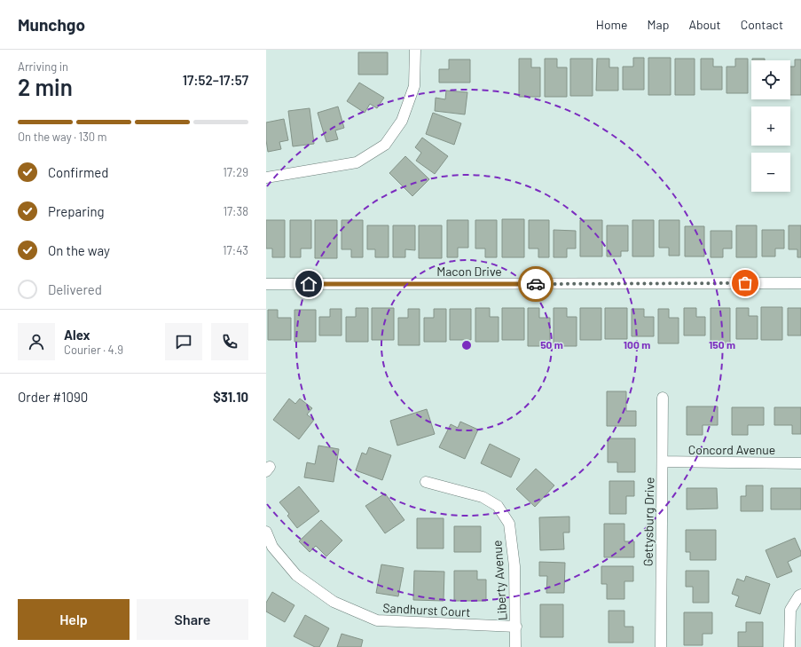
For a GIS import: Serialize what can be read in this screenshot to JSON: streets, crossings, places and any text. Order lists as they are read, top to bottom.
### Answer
{
  "streets": {
    "street": [
      "Macon Drive",
      "Concord Avenue",
      "Gettysburg Drive",
      "Liberty Avenue",
      "Sandhurst Court"
    ]
  },
  "crossings": [
    ["Concord Avenue", "Gettysburg Drive"],
    ["Liberty Avenue", "Sandhurst Court"]
  ],
  "page": {
    "header": "Munchgo",
    "nav": [
      "Home",
      "Map",
      "About",
      "Contact"
    ],
    "heading": ["2 min", "Arriving in", "17:52–17:57"],
    "panel": [
      "Alex",
      "Courier · 4.9",
      "Order #1090",
      "$31.10"
    ],
    "map_buttons": ["+", "−"],
    "bar": "On the way · 130 m",
    "list": [
      ["Confirmed", "17:29"],
      ["Preparing", "17:38"],
      ["On the way", "17:43"],
      "Delivered"
    ],
    "buttons": ["Help", "Share"]
  },
  "rings": ["50 m", "100 m", "150 m"]
}
